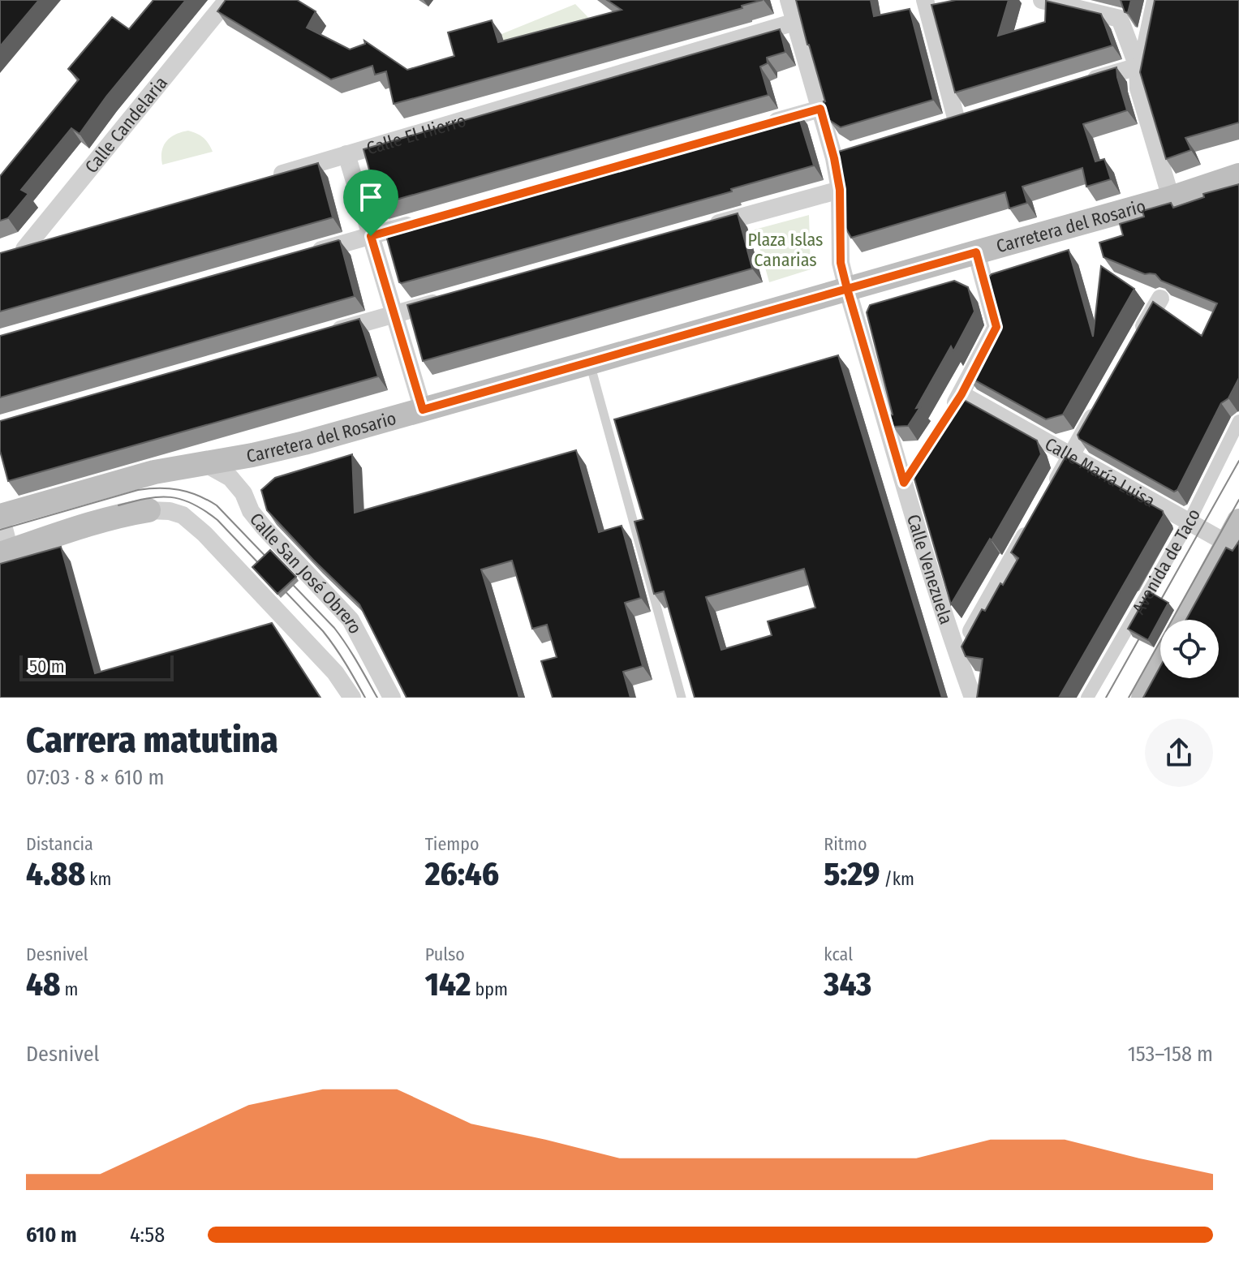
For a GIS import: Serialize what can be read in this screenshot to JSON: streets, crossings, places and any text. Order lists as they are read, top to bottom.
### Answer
{
  "streets": {
    "main road": ["Carretera del Rosario"],
    "street": [
      "Calle Candelaria",
      "Calle El Hierro",
      "Calle María Luisa",
      "Avenida de Taco",
      "Calle Venezuela",
      "Calle San José Obrero"
    ]
  },
  "crossings": [
    ["Calle El Hierro", "Calle Venezuela"],
    ["Carretera del Rosario", "Calle Venezuela"],
    ["Carretera del Rosario", "Calle San José Obrero"],
    ["Calle María Luisa", "Avenida de Taco"]
  ],
  "parks": ["Plaza Islas Canarias"],
  "scale_bar": "50 m",
  "page": {
    "scale": "50 m",
    "heading": ["Carrera matutina", "07:03 · 8 × 610 m"],
    "stats": [
      ["Distancia", "4.88 km"],
      ["Tiempo", "26:46"],
      ["Ritmo", "5:29 /km"],
      ["Desnivel", "48 m"],
      ["Pulso", "142 bpm"],
      ["kcal", "343"]
    ],
    "chart": ["Desnivel", "153–158 m"],
    "list": [
      {
        "name": "610 m",
        "note": "4:58"
      }
    ]
  }
}
